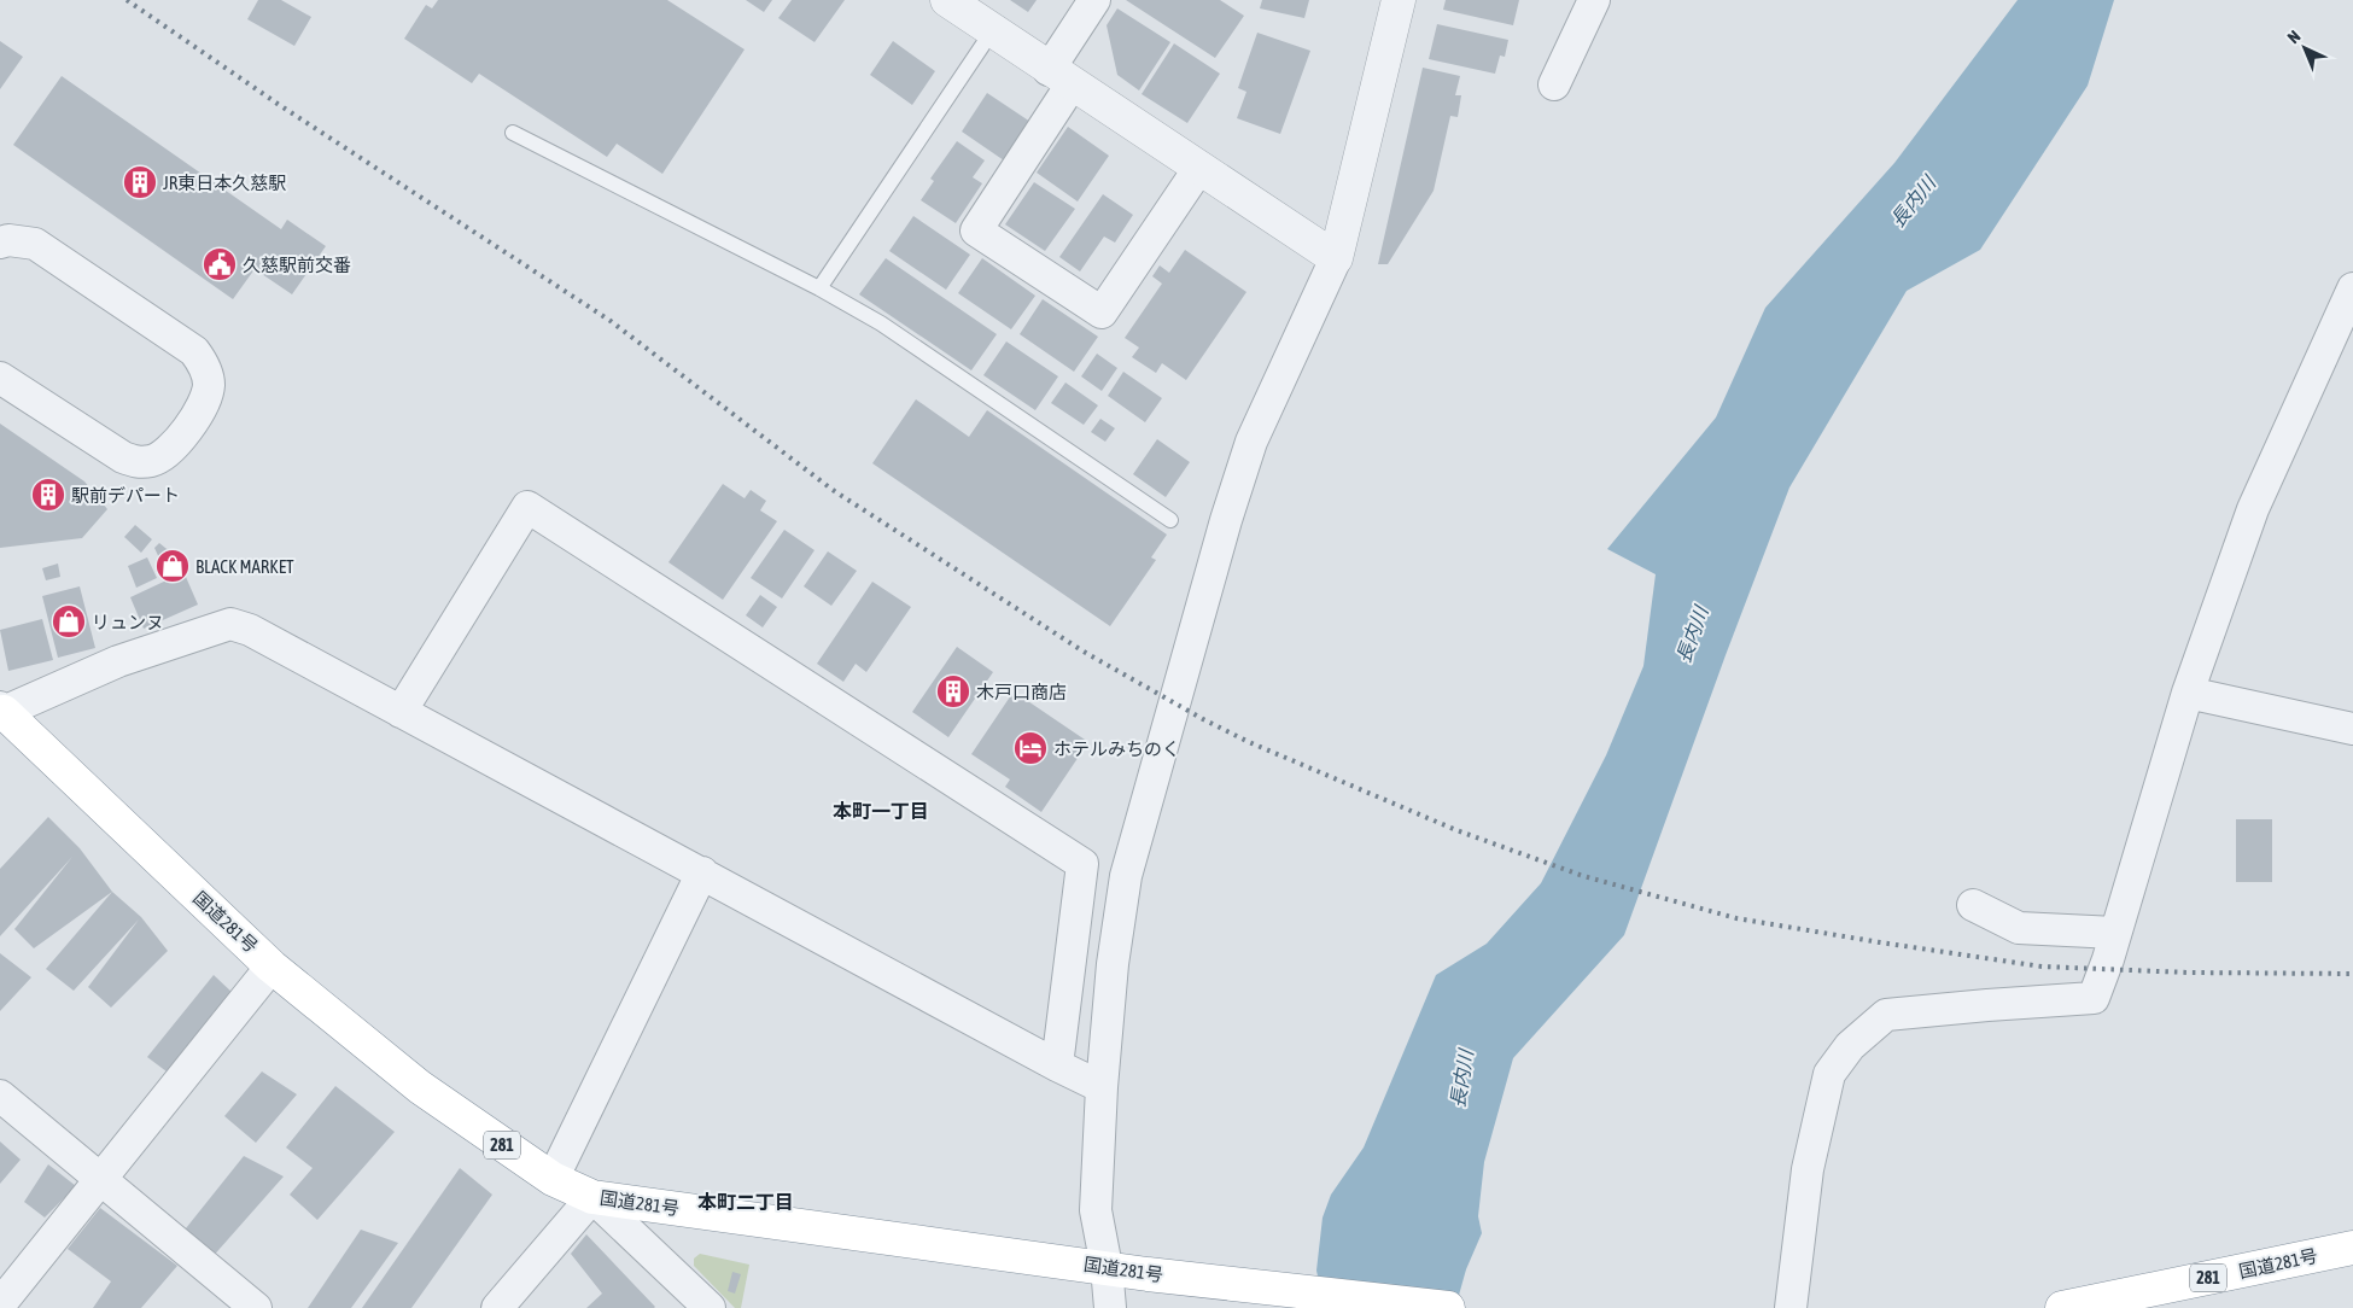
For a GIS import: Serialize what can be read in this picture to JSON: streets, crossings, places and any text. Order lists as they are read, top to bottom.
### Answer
{
  "streets": {
    "highway": ["国道281号", "281"]
  },
  "districts": ["本町一丁目", "本町二丁目"],
  "water": ["長内川"],
  "places": {
    "building": ["JR東日本久慈駅", "駅前デパート", "木戸口商店"],
    "public building": ["久慈駅前交番"],
    "shop": ["BLACK MARKET", "リュンヌ"],
    "hotel": ["ホテルみちのく"]
  },
  "north": "top left"
}
